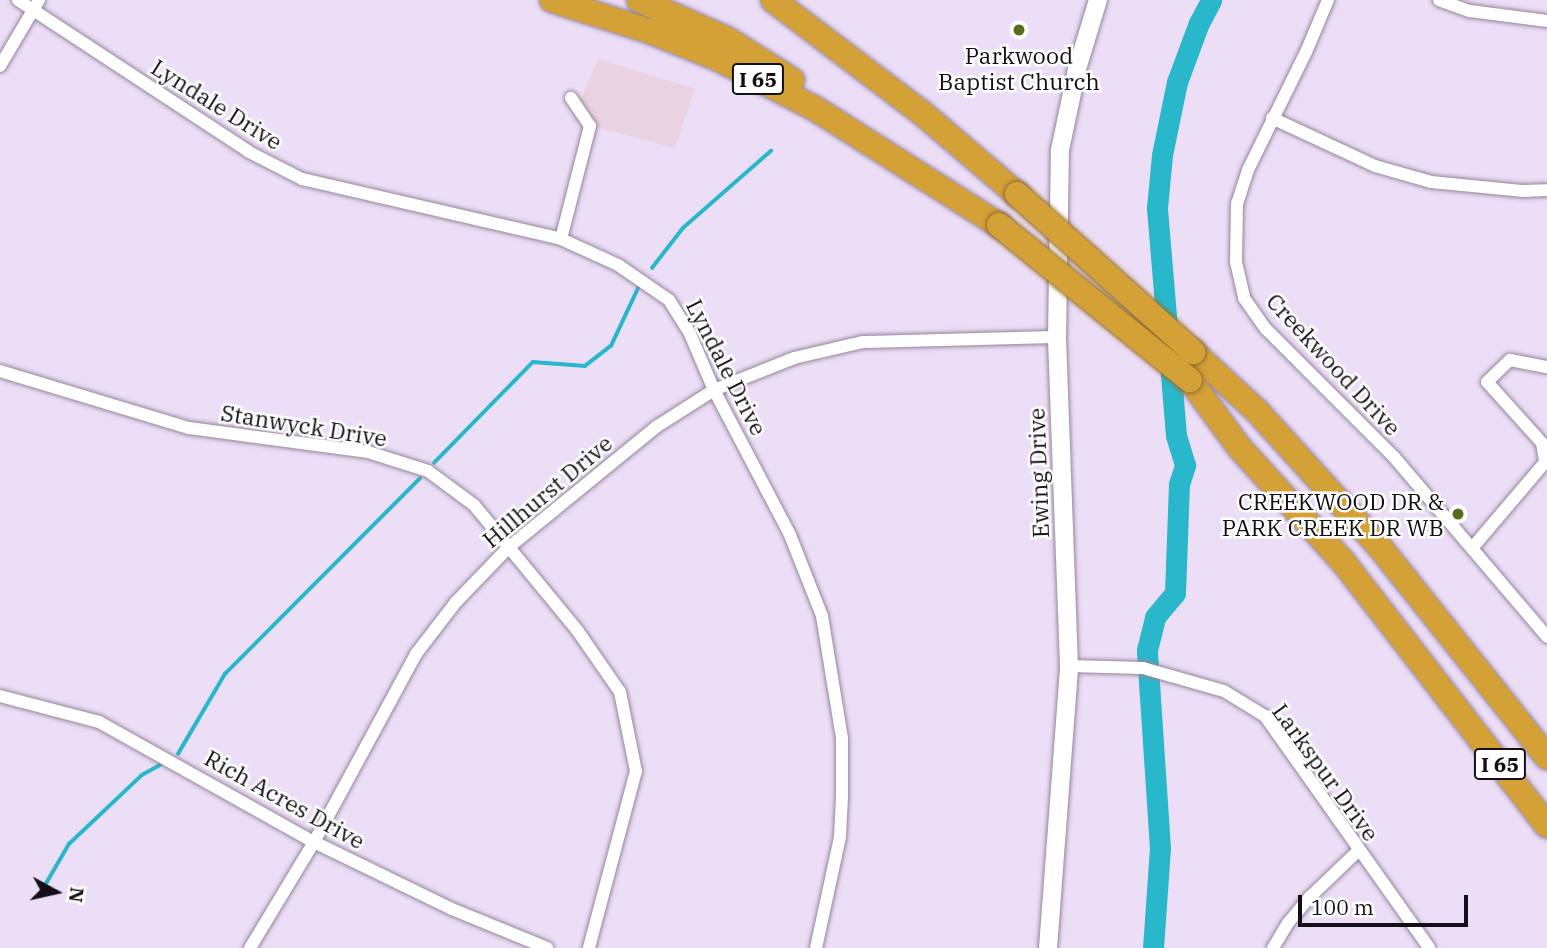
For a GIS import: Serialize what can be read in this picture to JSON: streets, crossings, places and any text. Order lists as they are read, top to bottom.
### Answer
{
  "streets": {
    "highway": ["I 65"],
    "main road": ["Ewing Drive"],
    "street": [
      "Lyndale Drive",
      "Creekwood Drive",
      "Stanwyck Drive",
      "Hillhurst Drive",
      "Larkspur Drive",
      "Rich Acres Drive"
    ]
  },
  "crossings": [
    ["Lyndale Drive", "Hillhurst Drive"],
    ["Stanwyck Drive", "Hillhurst Drive"],
    ["Ewing Drive", "Hillhurst Drive"],
    ["Ewing Drive", "Larkspur Drive"],
    ["Hillhurst Drive", "Rich Acres Drive"]
  ],
  "places": ["Parkwood Baptist Church", "CREEKWOOD DR & PARK CREEK DR WB"],
  "scale_bar": "100 m",
  "north": "right"
}
